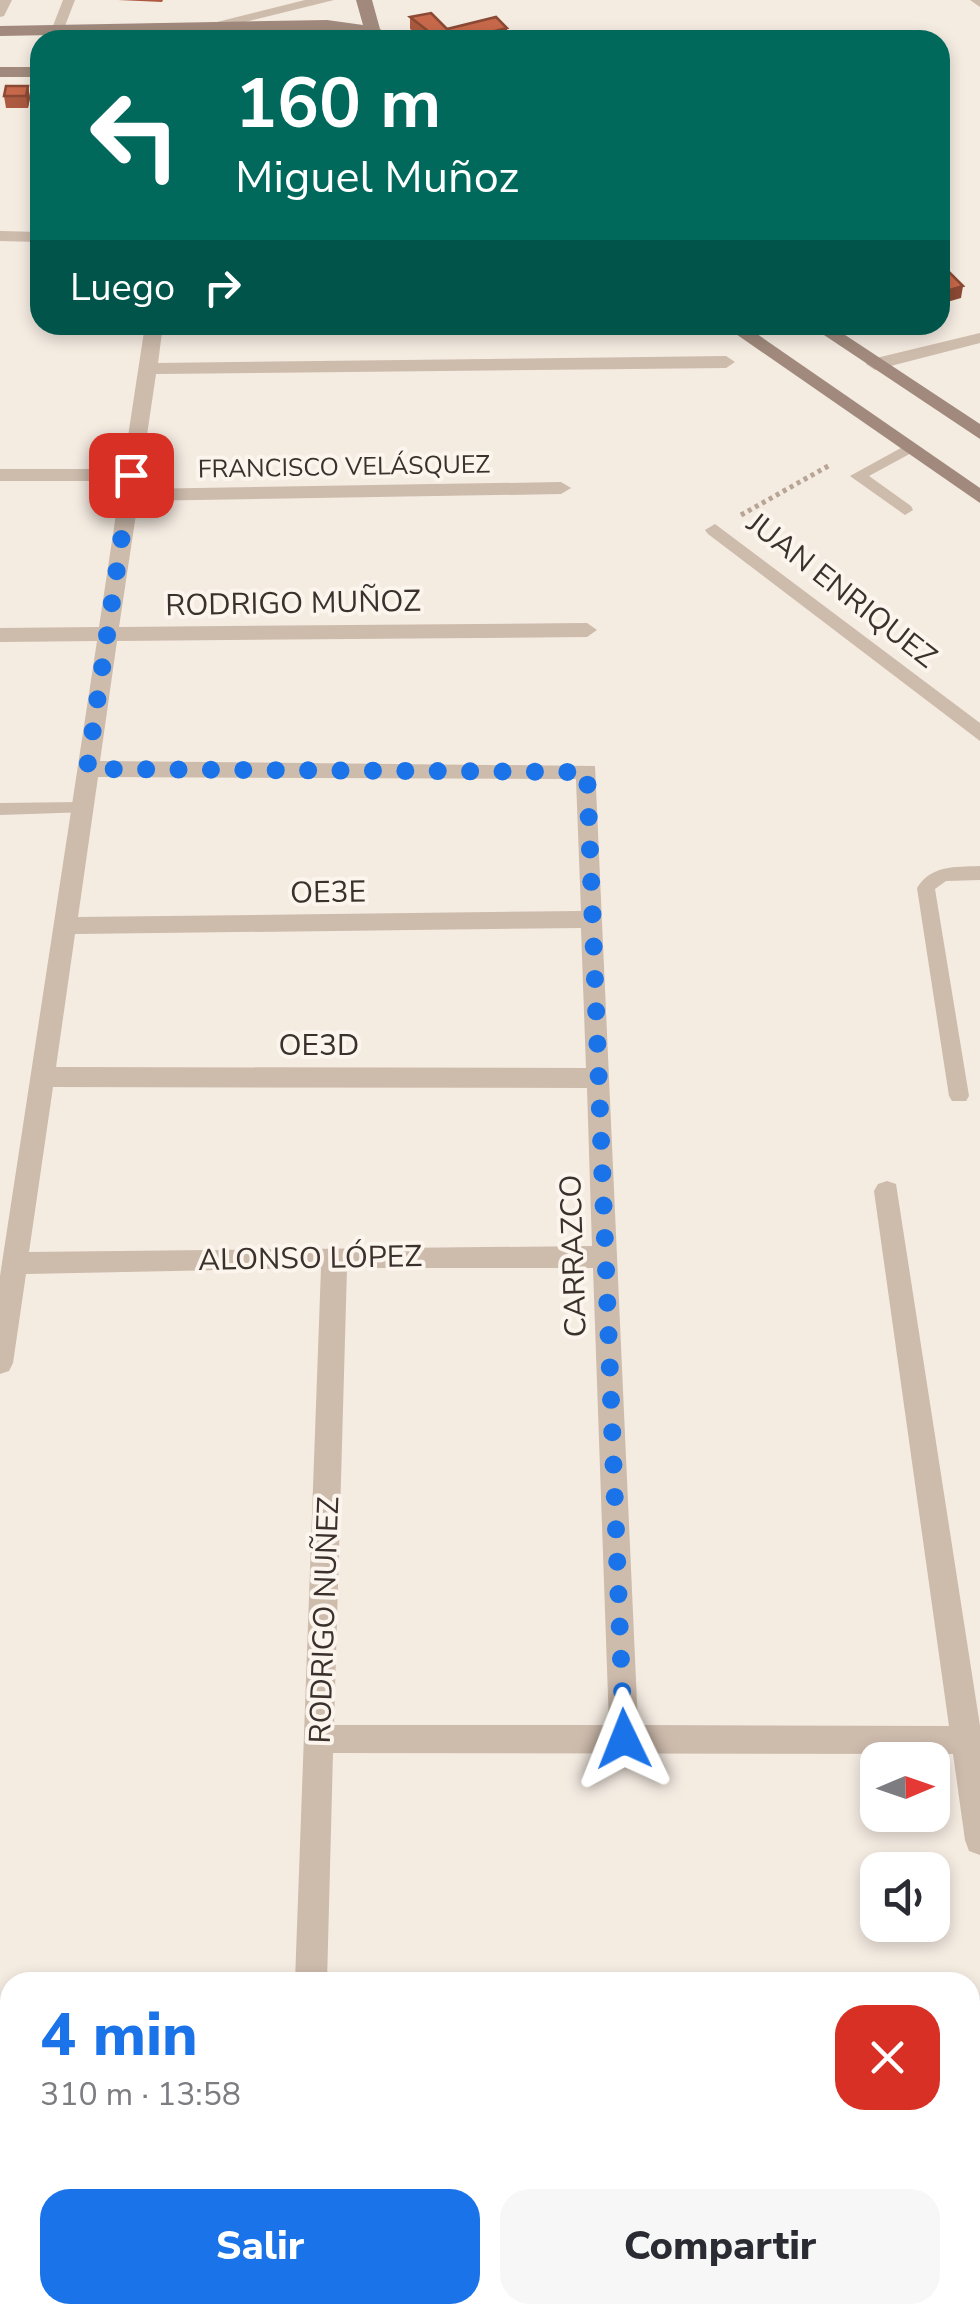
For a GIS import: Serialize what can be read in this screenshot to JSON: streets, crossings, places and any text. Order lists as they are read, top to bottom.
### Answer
{
  "streets": {
    "street": [
      "FRANCISCO VELÁSQUEZ",
      "JUAN ENRIQUEZ",
      "RODRIGO MUÑOZ",
      "OE3E",
      "OE3D",
      "CARRAZCO",
      "ALONSO LÓPEZ",
      "RODRIGO NUÑEZ"
    ]
  },
  "crossings": [
    ["OE3E", "CARRAZCO"],
    ["OE3D", "CARRAZCO"],
    ["CARRAZCO", "ALONSO LÓPEZ"],
    ["ALONSO LÓPEZ", "RODRIGO NUÑEZ"]
  ],
  "north": "right",
  "page": {
    "turn": ["160 m", "Miguel Muñoz"],
    "then": "Luego",
    "heading": ["4 min", "310 m · 13:58"],
    "buttons": ["Salir", "Compartir"]
  }
}
